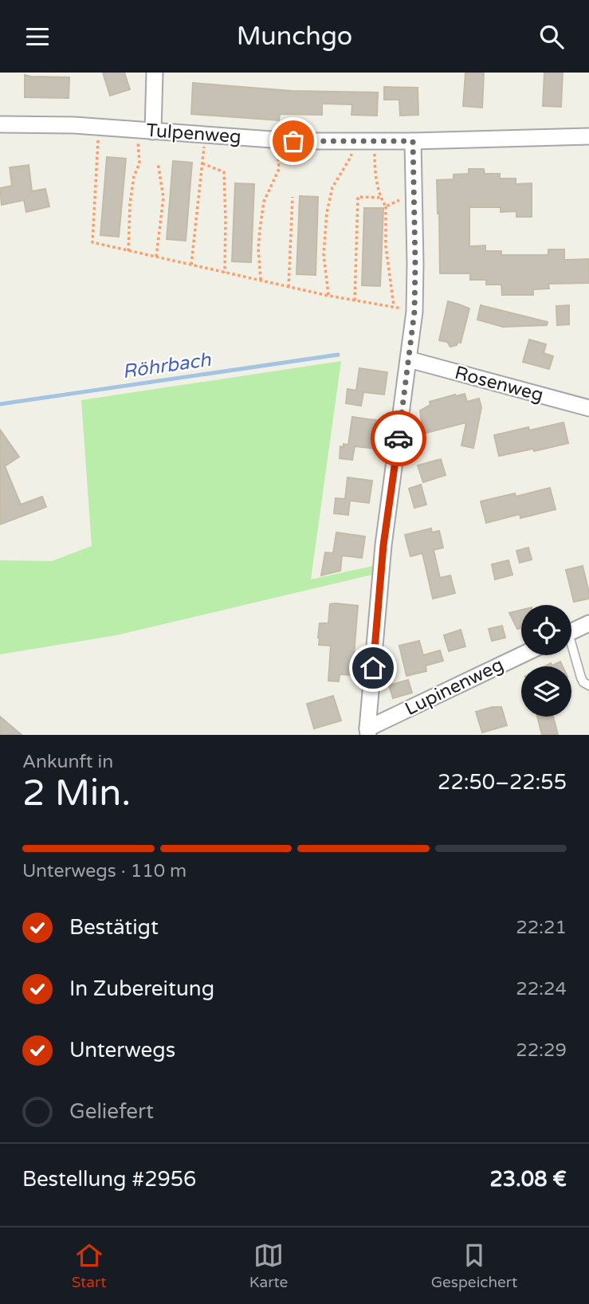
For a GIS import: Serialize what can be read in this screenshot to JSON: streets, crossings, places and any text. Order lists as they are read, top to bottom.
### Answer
{
  "streets": {
    "street": ["Tulpenweg", "Rosenweg", "Lupinenweg"]
  },
  "water": ["Röhrbach"],
  "page": {
    "header": "Munchgo",
    "heading": ["2 Min.", "Ankunft in", "22:50–22:55"],
    "panel": ["Bestellung #2956", "23.08 €"],
    "bar": "Unterwegs · 110 m",
    "list": [
      ["Bestätigt", "22:21"],
      ["In Zubereitung", "22:24"],
      ["Unterwegs", "22:29"],
      "Geliefert"
    ],
    "tabs": ["Start", "Karte", "Gespeichert"]
  }
}
